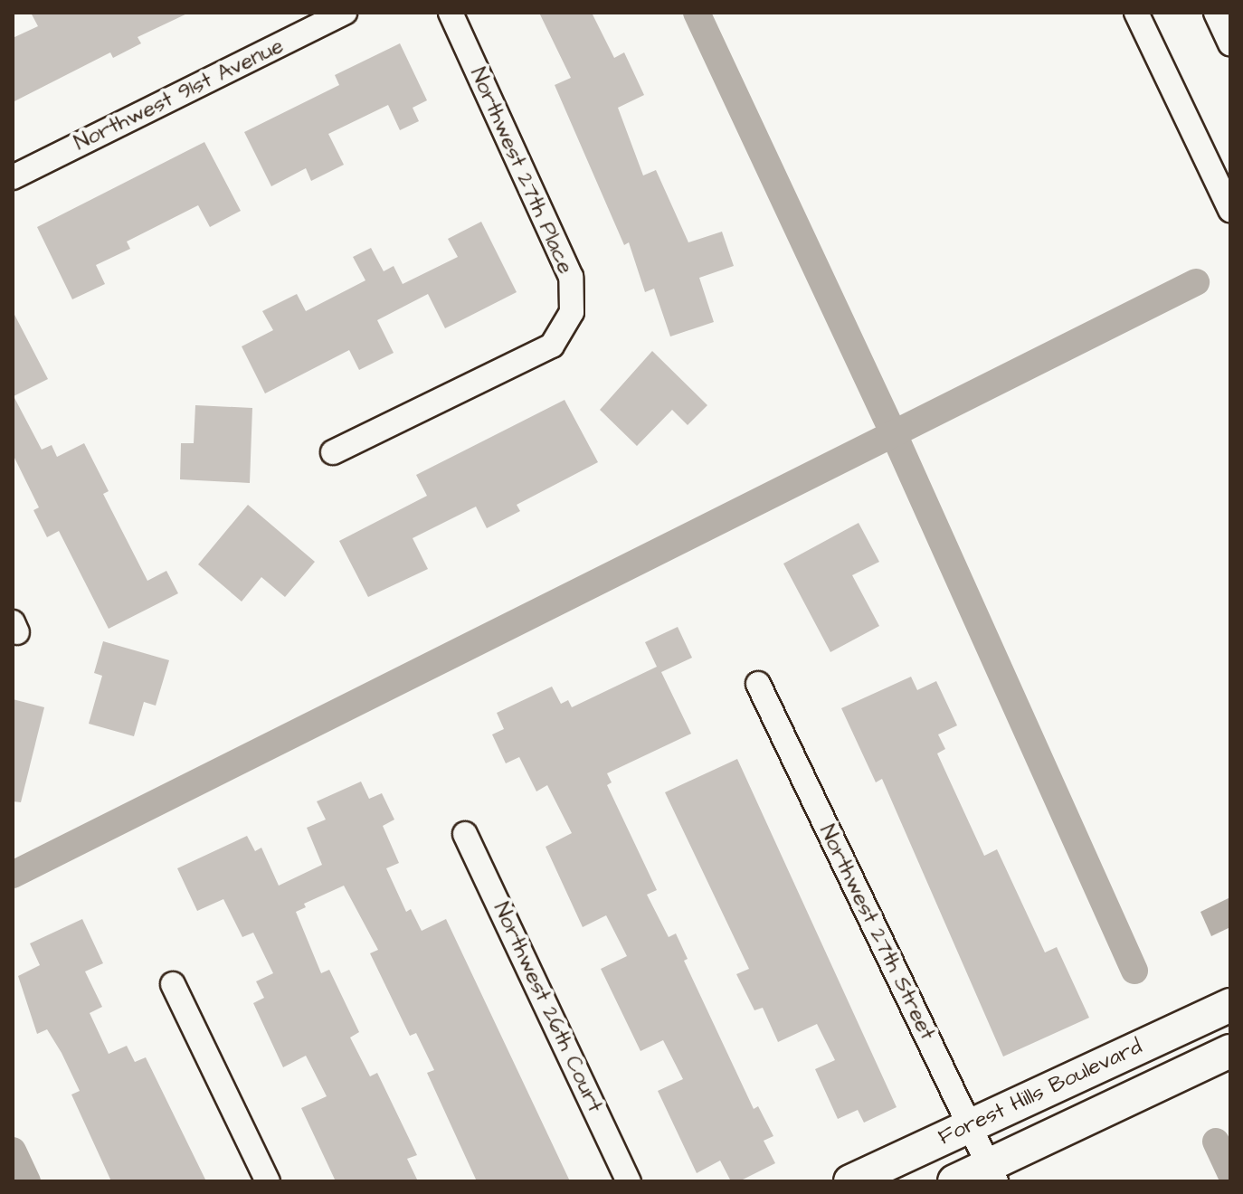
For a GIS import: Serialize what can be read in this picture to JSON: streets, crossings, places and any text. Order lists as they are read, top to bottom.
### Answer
{
  "streets": {
    "street": [
      "Northwest 91st Avenue",
      "Northwest 27th Place",
      "Northwest 27th Street",
      "Northwest 26th Court",
      "Forest Hills Boulevard"
    ]
  },
  "crossings": [
    ["Northwest 27th Street", "Forest Hills Boulevard"]
  ]
}
